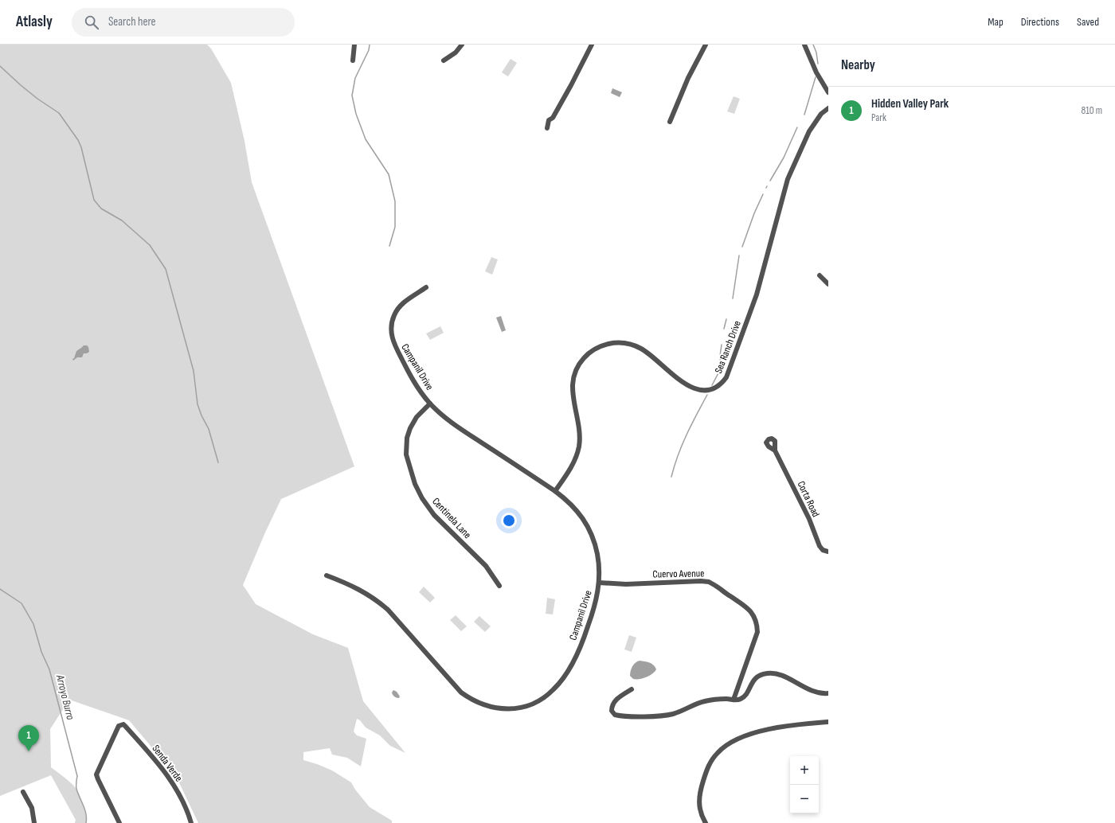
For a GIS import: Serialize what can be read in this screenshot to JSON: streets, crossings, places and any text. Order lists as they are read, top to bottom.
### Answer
{
  "streets": {
    "street": [
      "Sea Ranch Drive",
      "Campanil Drive",
      "Corta Road",
      "Centinela Lane",
      "Cuervo Avenue",
      "Senda Verde"
    ]
  },
  "crossings": [
    ["Sea Ranch Drive", "Campanil Drive"],
    ["Campanil Drive", "Centinela Lane"],
    ["Campanil Drive", "Cuervo Avenue"]
  ],
  "water": ["Arroyo Burro"],
  "page": {
    "header": "Atlasly",
    "search": "Search here",
    "nav": ["Map", "Directions", "Saved"],
    "heading": "Nearby",
    "list": [
      {
        "mark": "1",
        "name": "Hidden Valley Park",
        "note": "Park",
        "value": "810 m"
      }
    ],
    "pins": "1",
    "map_buttons": ["+", "−"]
  }
}
